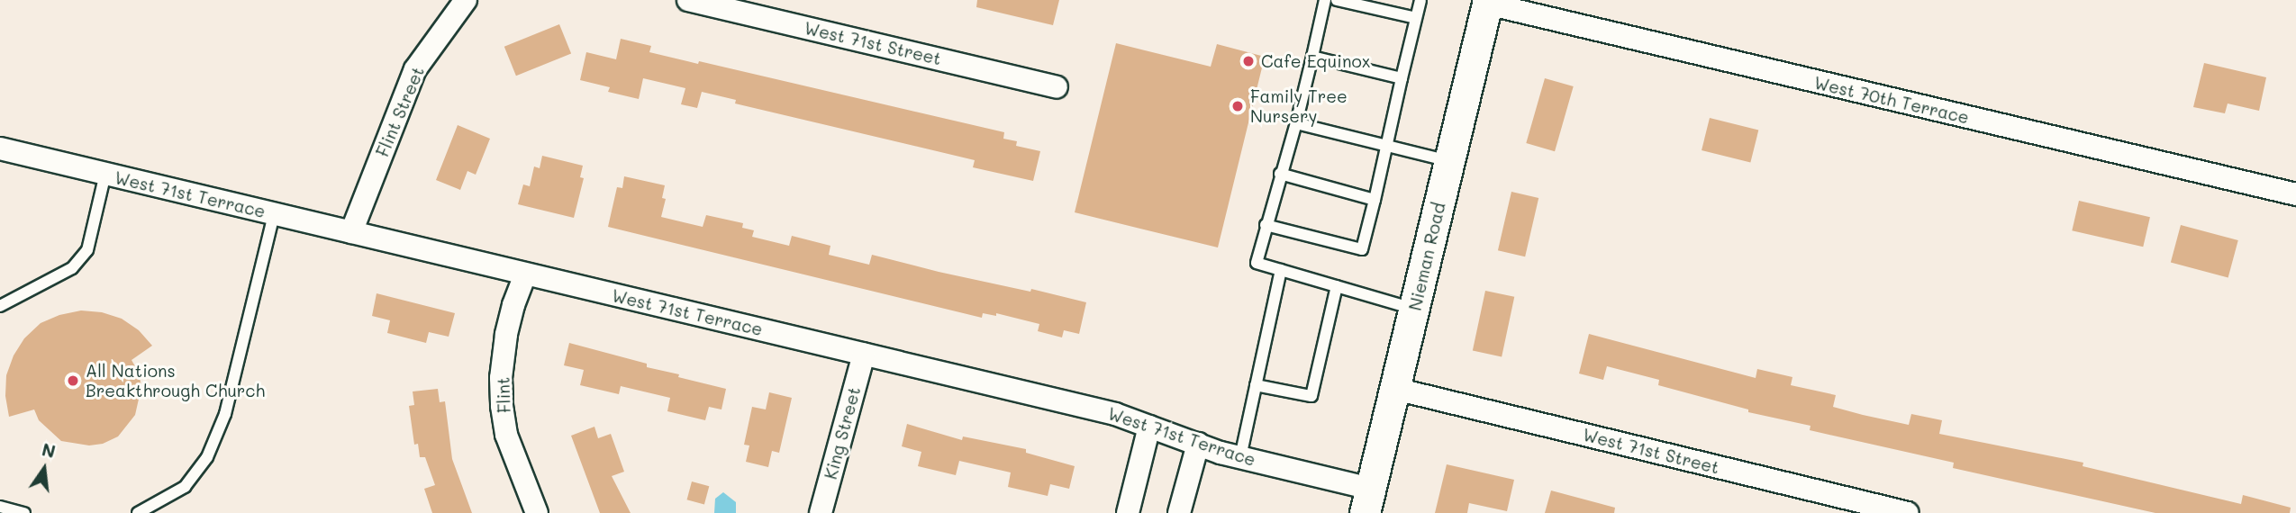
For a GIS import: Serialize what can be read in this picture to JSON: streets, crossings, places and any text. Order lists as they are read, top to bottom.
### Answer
{
  "streets": {
    "main road": ["Nieman Road"],
    "street": [
      "West 71st Street",
      "West 70th Terrace",
      "Flint Street",
      "West 71st Terrace",
      "Flint",
      "King Street"
    ]
  },
  "crossings": [
    ["West 71st Street", "Nieman Road"],
    ["West 70th Terrace", "Nieman Road"],
    ["Flint Street", "West 71st Terrace"],
    ["West 71st Terrace", "Nieman Road"],
    ["West 71st Terrace", "Flint"],
    ["West 71st Terrace", "King Street"]
  ],
  "places": ["Cafe Equinox", "Family Tree Nursery", "All Nations Breakthrough Church"],
  "north": "top"
}
